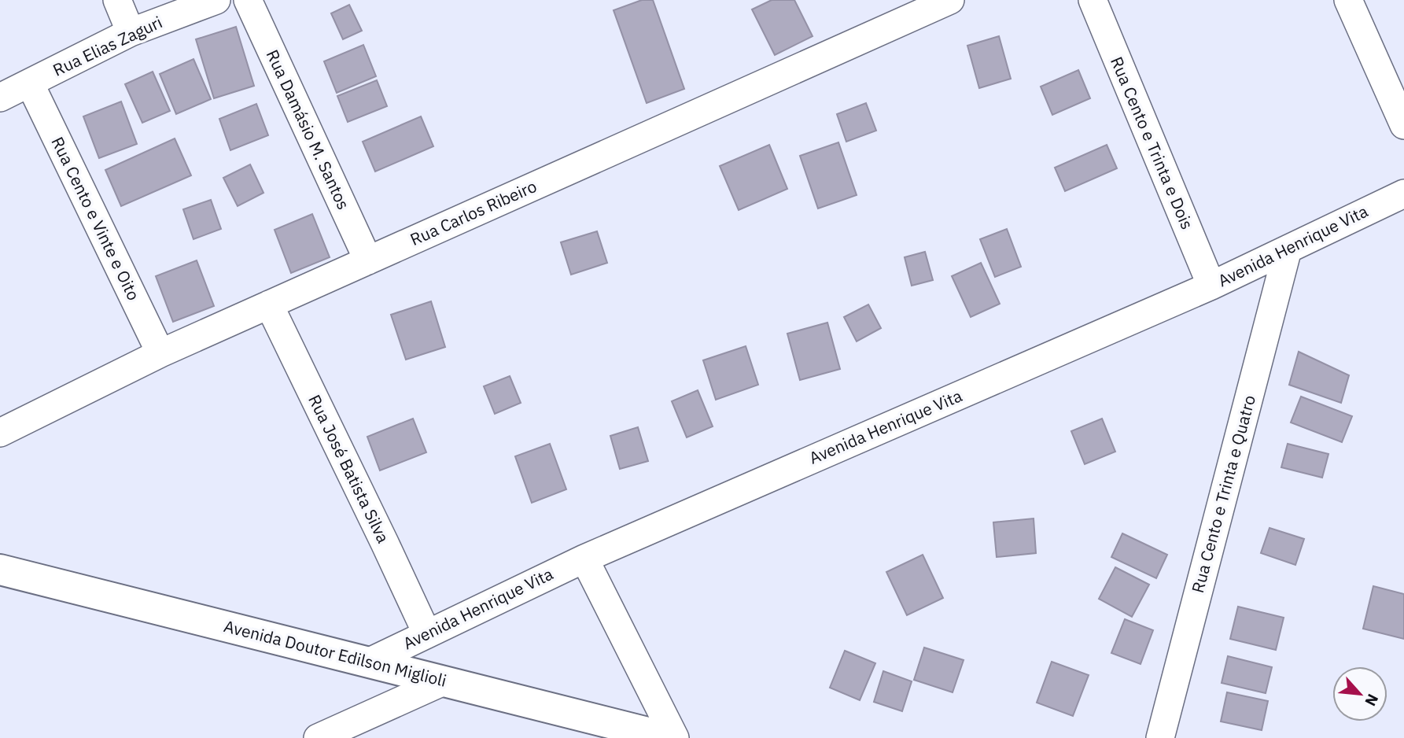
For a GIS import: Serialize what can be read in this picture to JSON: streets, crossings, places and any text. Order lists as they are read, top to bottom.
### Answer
{
  "streets": {
    "street": [
      "Rua Elias Zaguri",
      "Rua Damásio M. Santos",
      "Rua Cento e Trinta e Dois",
      "Rua Carlos Ribeiro",
      "Rua Cento e Vinte e Oito",
      "Avenida Henrique Vita",
      "Rua José Batista Silva",
      "Rua Cento e Trinta e Quatro",
      "Avenida Doutor Edilson Miglioli"
    ]
  },
  "crossings": [
    ["Rua Elias Zaguri", "Rua Cento e Vinte e Oito"],
    ["Rua Damásio M. Santos", "Rua Carlos Ribeiro"],
    ["Rua Cento e Trinta e Dois", "Avenida Henrique Vita"],
    ["Rua Carlos Ribeiro", "Rua Cento e Vinte e Oito"],
    ["Rua Carlos Ribeiro", "Rua José Batista Silva"],
    ["Avenida Henrique Vita", "Rua José Batista Silva"],
    ["Avenida Henrique Vita", "Rua Cento e Trinta e Quatro"],
    ["Avenida Henrique Vita", "Avenida Doutor Edilson Miglioli"]
  ],
  "north": "bottom right"
}
